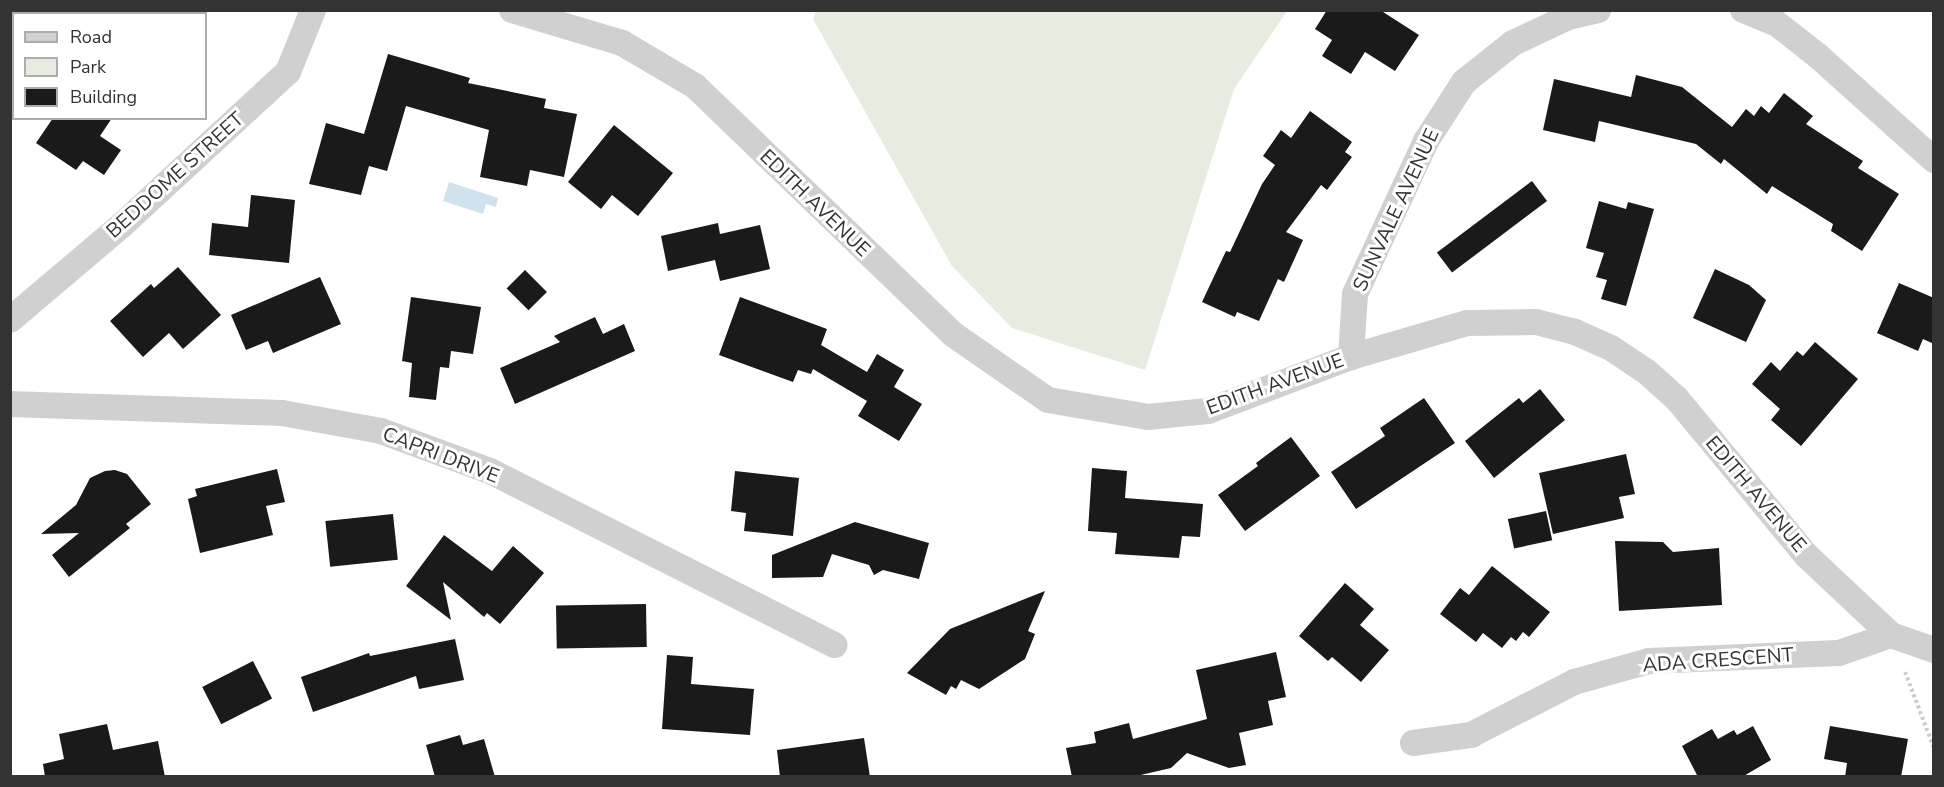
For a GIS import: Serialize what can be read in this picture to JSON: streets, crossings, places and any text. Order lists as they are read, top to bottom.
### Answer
{
  "streets": {
    "street": [
      "BEDDOME STREET",
      "EDITH AVENUE",
      "SUNVALE AVENUE",
      "CAPRI DRIVE",
      "ADA CRESCENT"
    ]
  },
  "crossings": [
    ["EDITH AVENUE", "SUNVALE AVENUE"],
    ["EDITH AVENUE", "ADA CRESCENT"]
  ],
  "legend": ["Road", "Park", "Building"]
}
